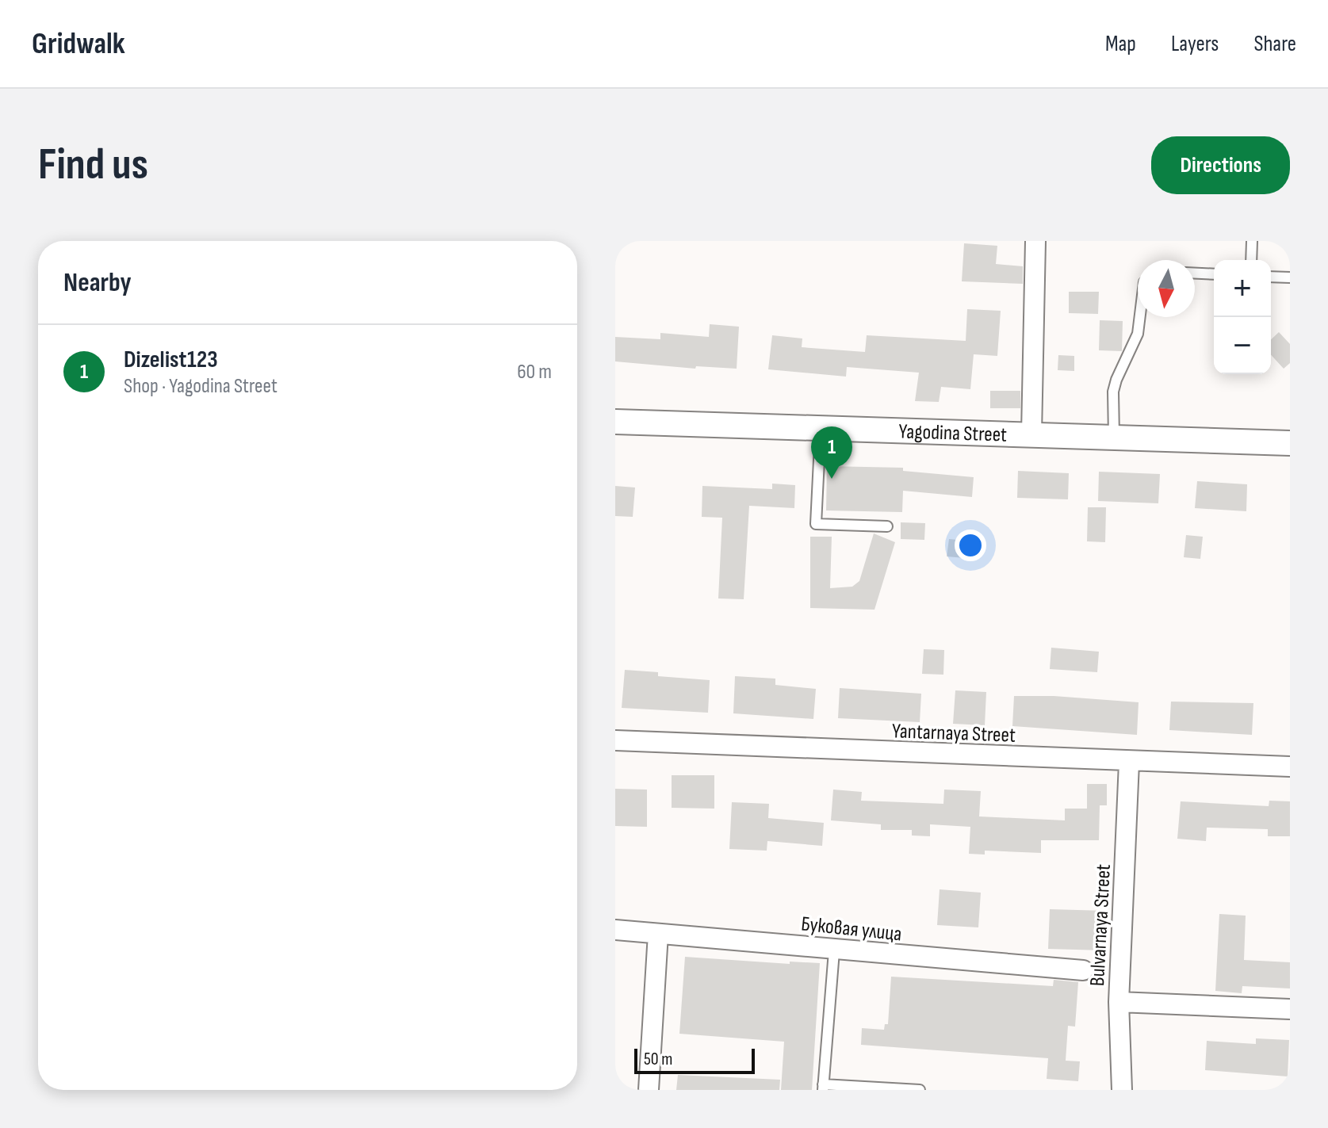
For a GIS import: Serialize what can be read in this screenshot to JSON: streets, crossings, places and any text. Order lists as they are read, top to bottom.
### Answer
{
  "streets": {
    "street": [
      "Yagodina Street",
      "Yantarnaya Street",
      "Bulvarnaya Street",
      "Буковая улица"
    ]
  },
  "crossings": [
    ["Yantarnaya Street", "Bulvarnaya Street"]
  ],
  "scale_bar": "50 m",
  "north": "bottom",
  "page": {
    "header": "Gridwalk",
    "nav": ["Map", "Layers", "Share"],
    "buttons": "Directions",
    "title": "Find us",
    "heading": "Nearby",
    "map_buttons": ["+", "−"],
    "list": [
      {
        "mark": "1",
        "name": "Dizelist123",
        "note": "Shop · Yagodina Street",
        "value": "60 m"
      }
    ],
    "pins": "1",
    "scale": "50 m"
  }
}
